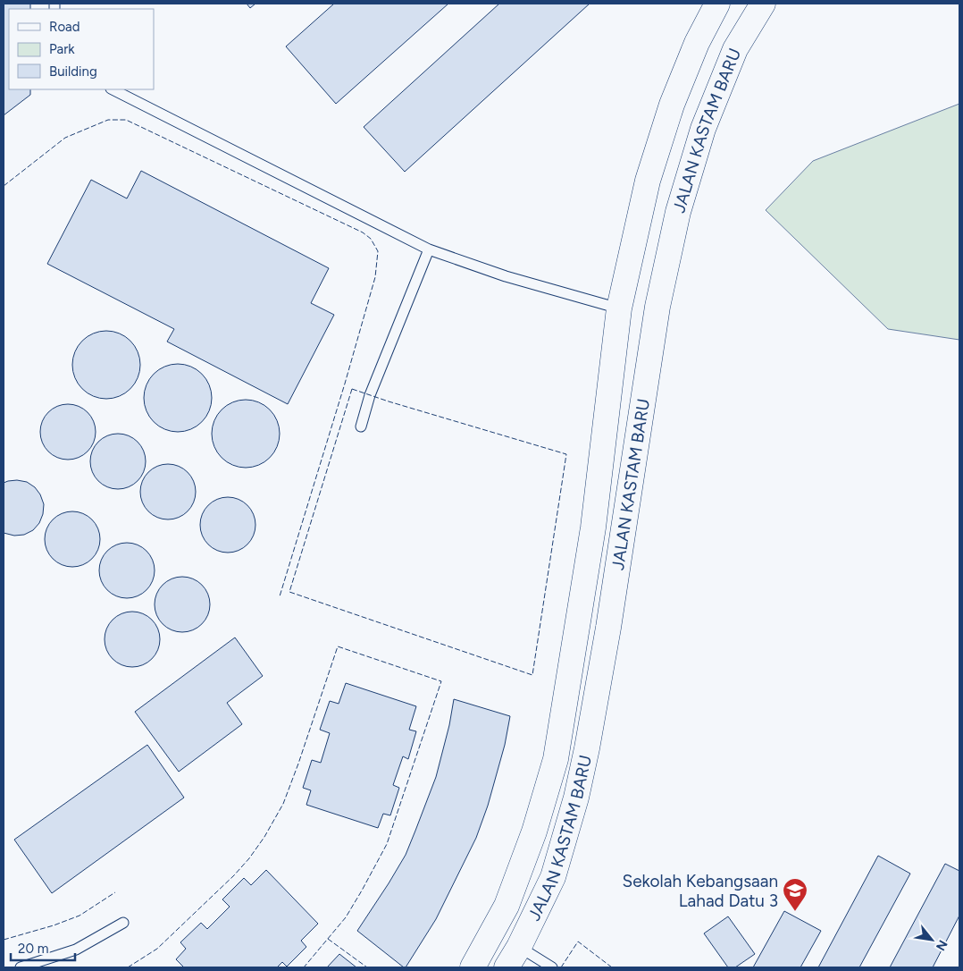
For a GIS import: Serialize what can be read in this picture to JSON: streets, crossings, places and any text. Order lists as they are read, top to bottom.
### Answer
{
  "streets": {
    "street": ["JALAN KASTAM BARU"]
  },
  "places": {
    "school or university": ["Sekolah Kebangsaan Lahad Datu 3"]
  },
  "legend": ["Road", "Park", "Building"],
  "scale_bar": "20 m",
  "north": "bottom right"
}
